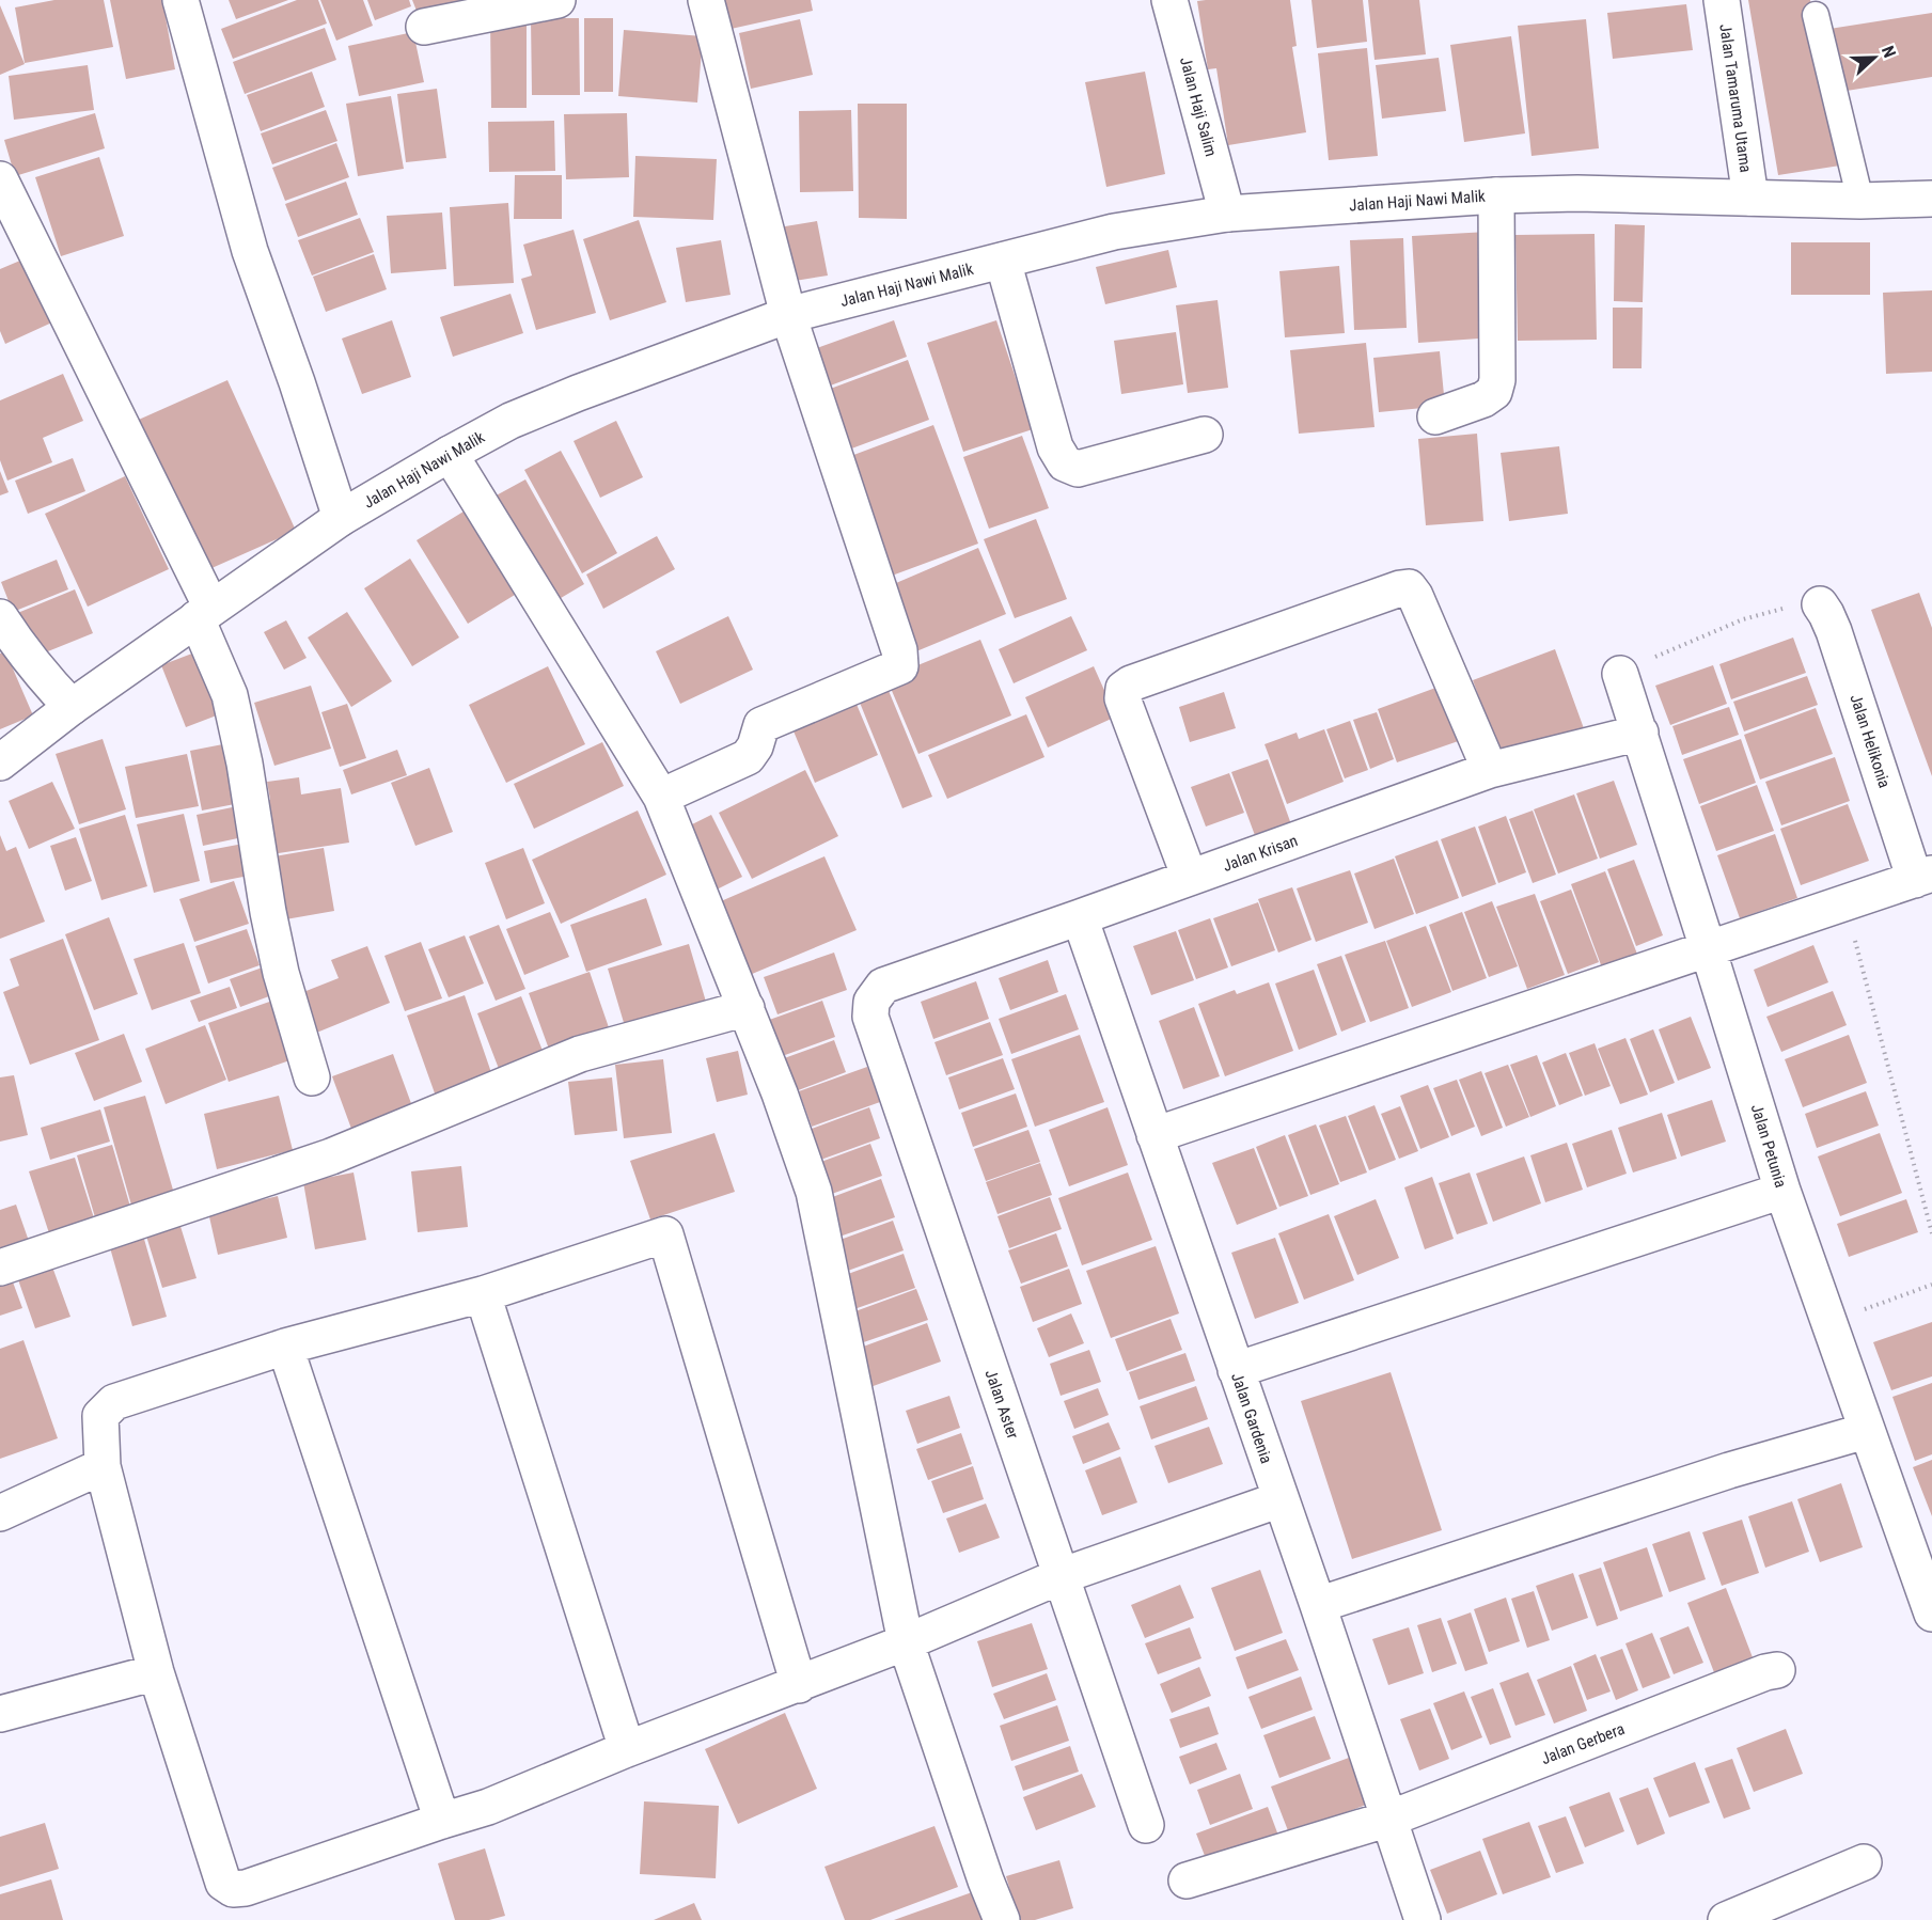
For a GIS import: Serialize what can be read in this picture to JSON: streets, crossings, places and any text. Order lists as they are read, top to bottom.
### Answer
{
  "streets": {
    "street": [
      "Jalan Tamaruma Utama",
      "Jalan Haji Salim",
      "Jalan Haji Nawi Malik",
      "Jalan Helikonia",
      "Jalan Krisan",
      "Jalan Petunia",
      "Jalan Aster",
      "Jalan Gardenia",
      "Jalan Gerbera"
    ]
  },
  "crossings": [
    ["Jalan Tamaruma Utama", "Jalan Haji Nawi Malik"],
    ["Jalan Haji Salim", "Jalan Haji Nawi Malik"],
    ["Jalan Krisan", "Jalan Petunia"],
    ["Jalan Krisan", "Jalan Aster"],
    ["Jalan Krisan", "Jalan Gardenia"],
    ["Jalan Gardenia", "Jalan Gerbera"]
  ],
  "north": "right"
}
